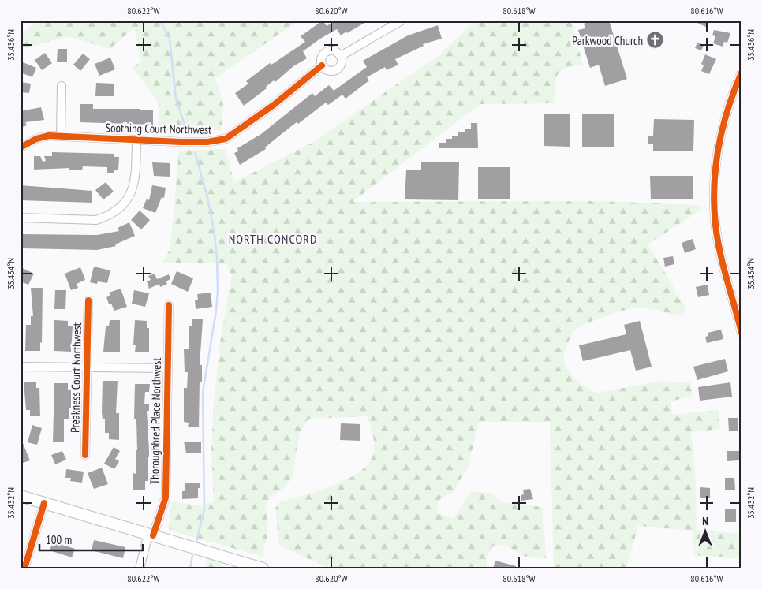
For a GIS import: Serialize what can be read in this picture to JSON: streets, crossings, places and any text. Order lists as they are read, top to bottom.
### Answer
{
  "streets": {
    "street": ["Soothing Court Northwest", "Preakness Court Northwest", "Thoroughbred Place Northwest"]
  },
  "districts": ["NORTH CONCORD"],
  "places": {
    "church": ["Parkwood Church"]
  },
  "scale_bar": "100 m",
  "north": "top",
  "coordinates": [
    "80.622°W",
    "80.620°W",
    "80.618°W",
    "80.616°W",
    "35.436°N",
    "35.434°N",
    "35.432°N"
  ]
}
